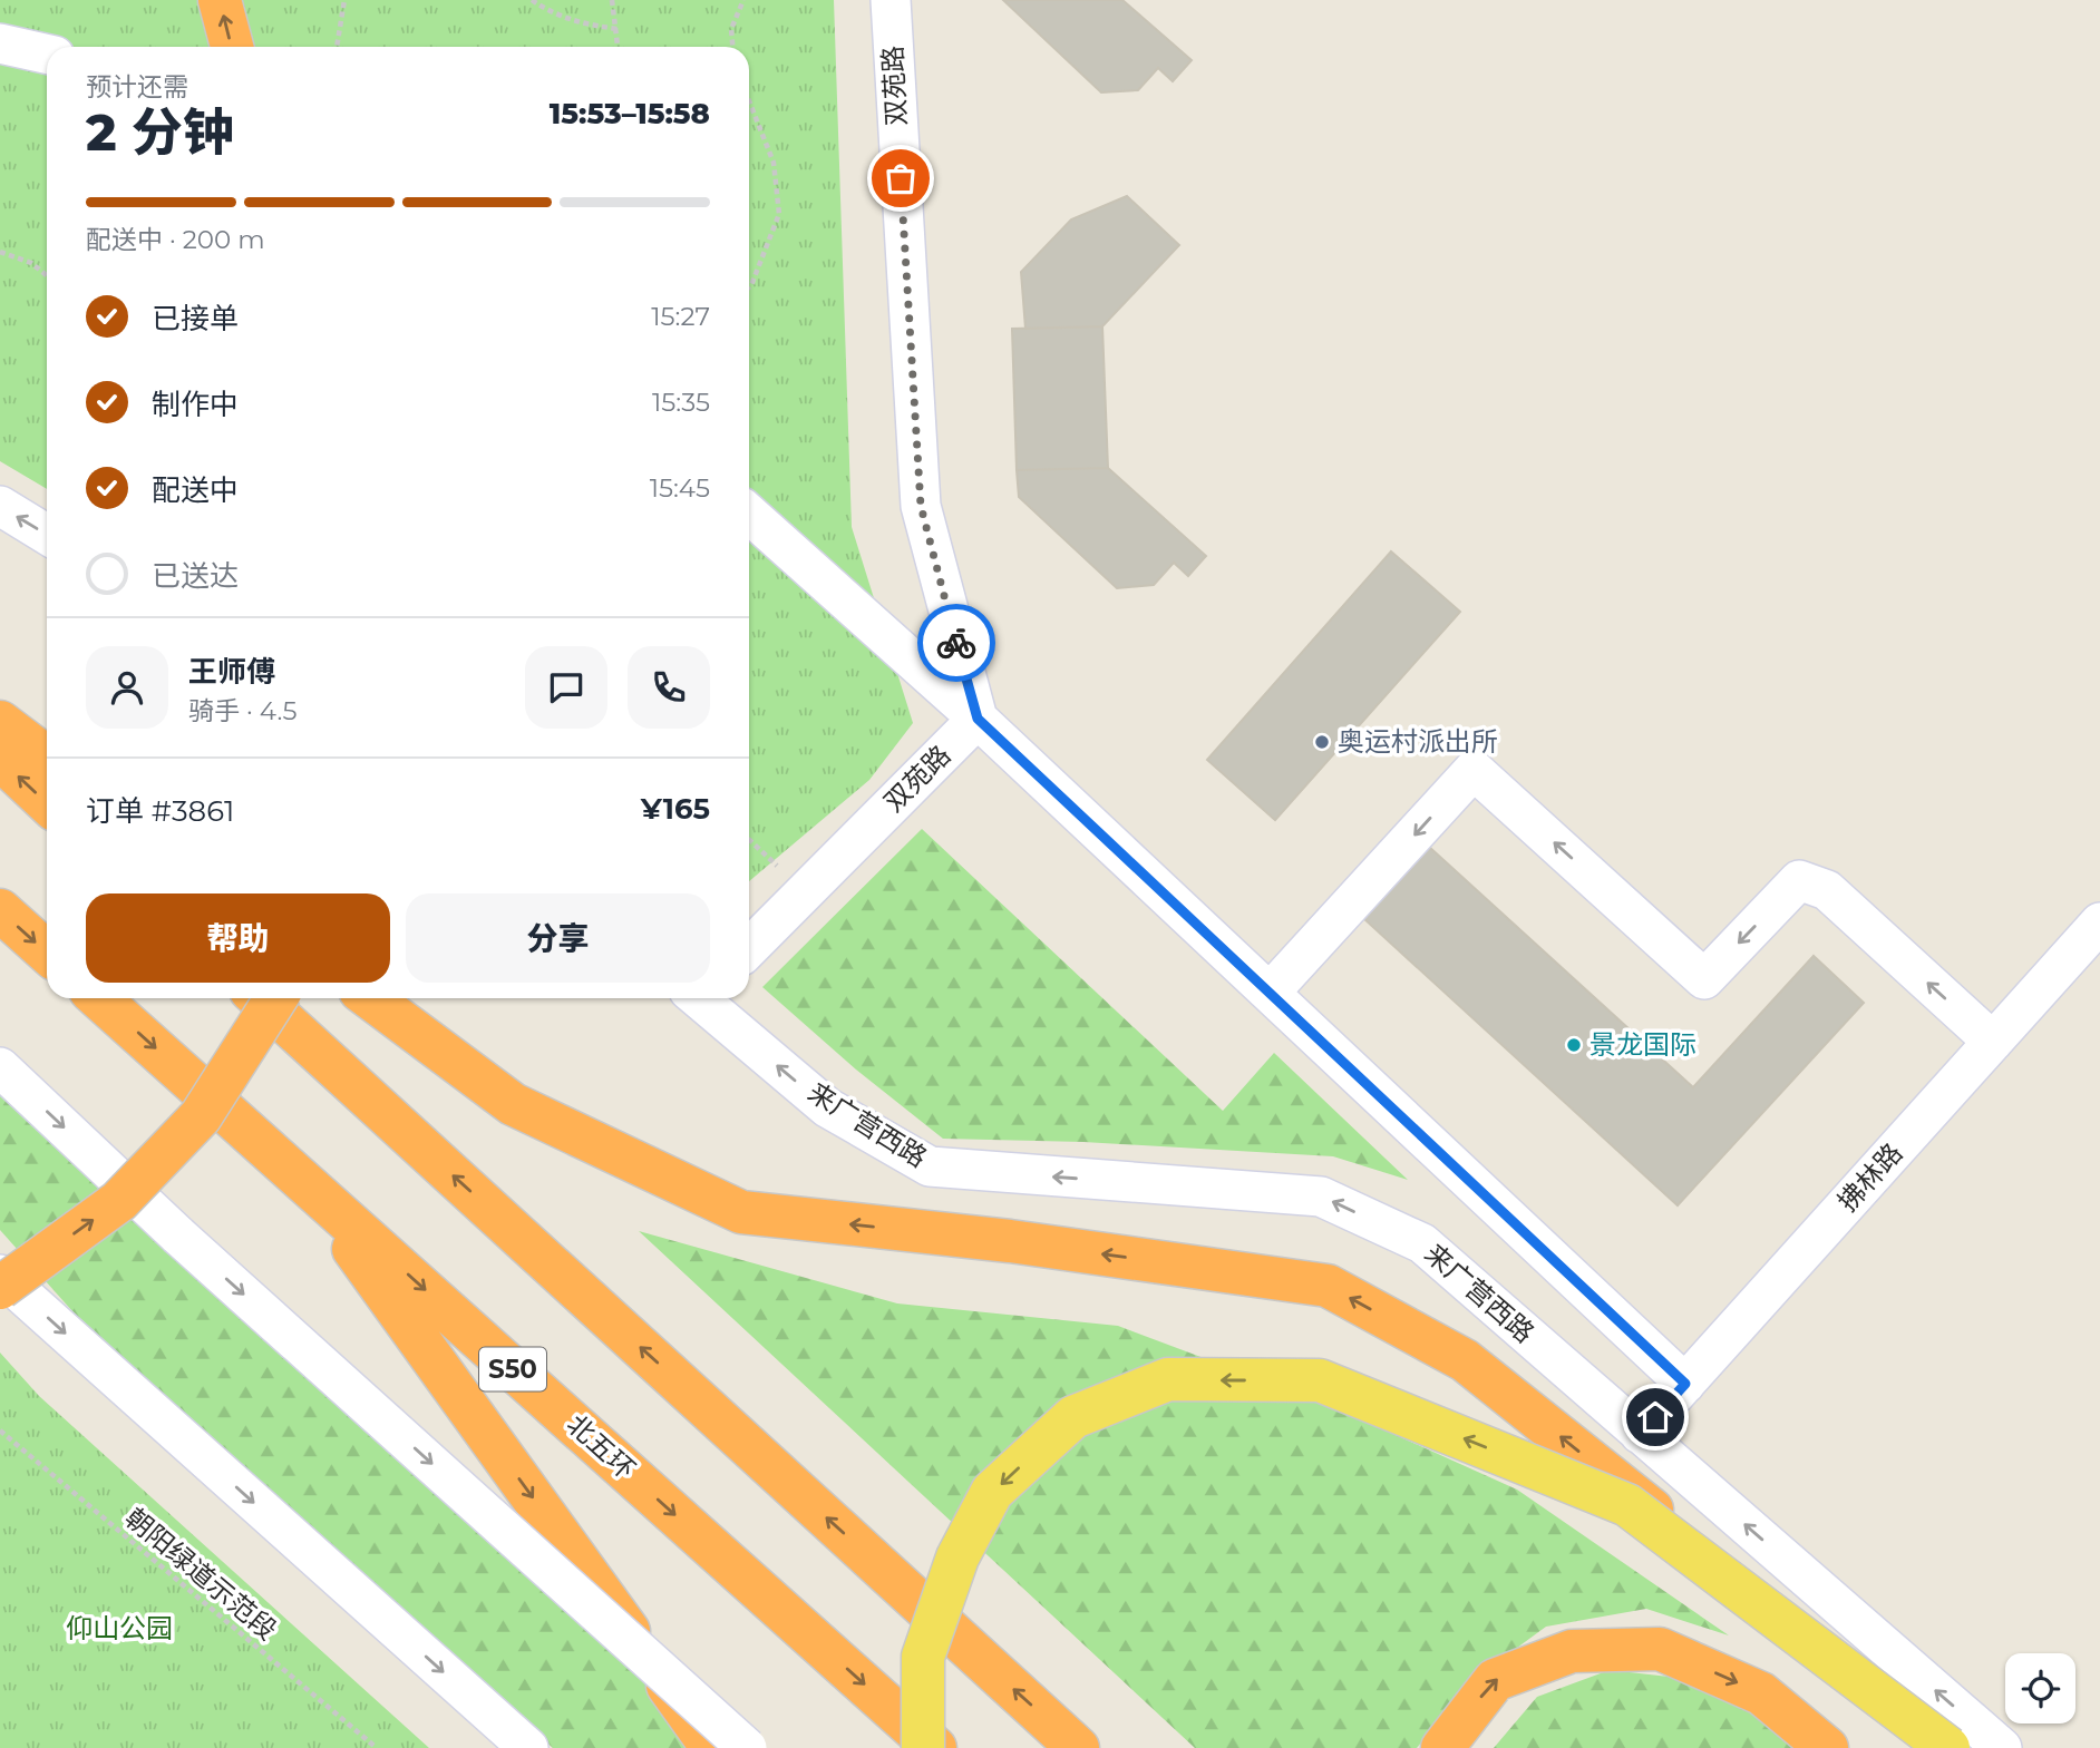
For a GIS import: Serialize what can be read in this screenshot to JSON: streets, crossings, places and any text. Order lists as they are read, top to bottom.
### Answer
{
  "streets": {
    "highway": ["S50", "北五环"],
    "street": ["双苑路", "来广营西路", "拂林路"],
    "path": ["朝阳绿道示范段"]
  },
  "crossings": [
    ["来广营西路", "拂林路"]
  ],
  "parks": ["仰山公园"],
  "places": ["奥运村派出所", "景龙国际"],
  "page": {
    "heading": ["2 分钟", "预计还需", "15:53–15:58"],
    "panel": [
      "王师傅",
      "骑手 · 4.5",
      "订单 #3861",
      "¥165"
    ],
    "bar": "配送中 · 200 m",
    "list": [
      ["已接单", "15:27"],
      ["制作中", "15:35"],
      ["配送中", "15:45"],
      "已送达"
    ],
    "buttons": ["帮助", "分享"]
  }
}
